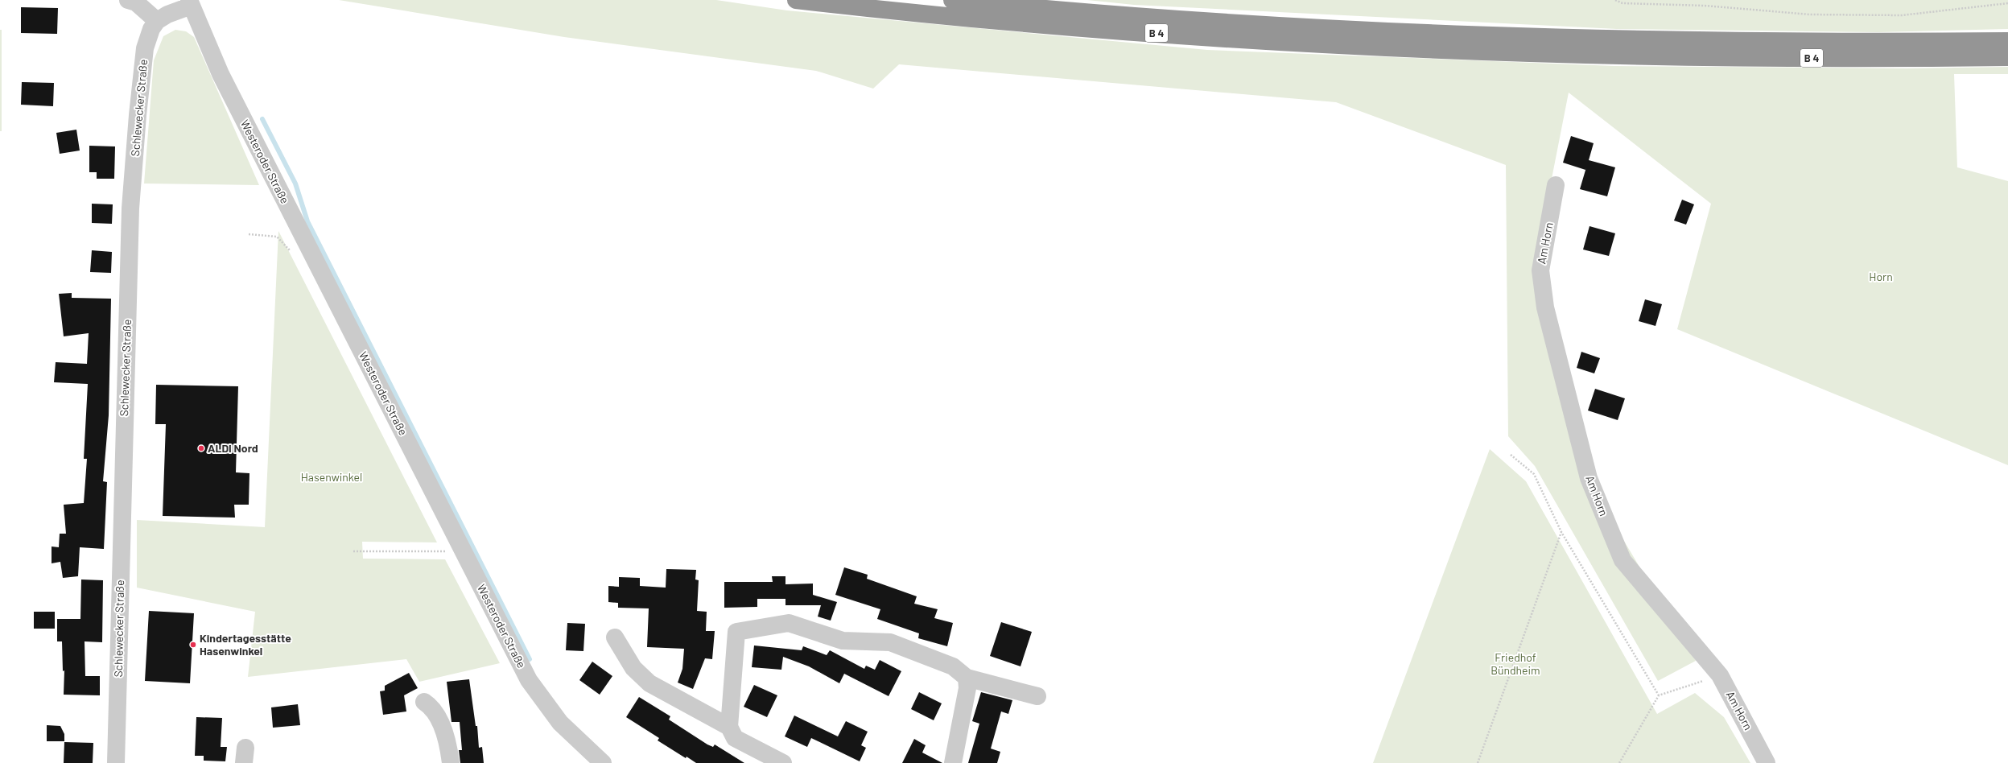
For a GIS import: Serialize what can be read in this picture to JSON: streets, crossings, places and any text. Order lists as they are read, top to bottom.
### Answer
{
  "streets": {
    "highway": ["B 4"],
    "street": ["Schlewecker Straße", "Westeroder Straße", "Am Horn"]
  },
  "parks": ["Horn", "Hasenwinkel", "Friedhof Bündheim"],
  "places": ["ALDI Nord", "Kindertagesstätte Hasenwinkel"]
}
